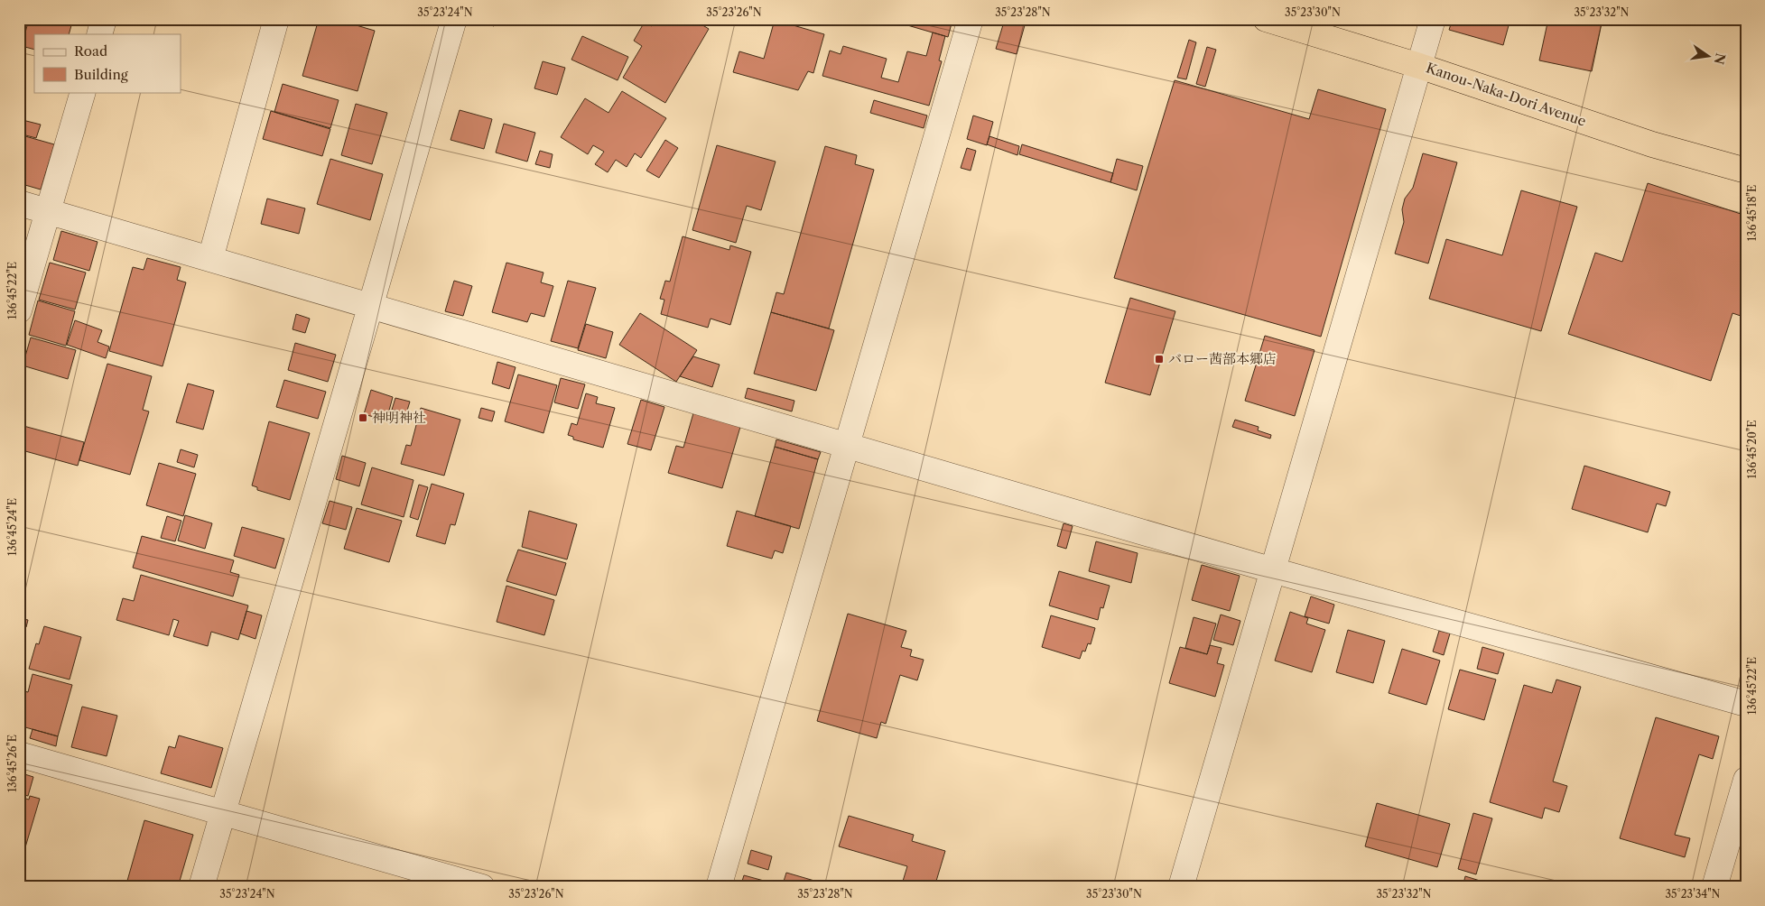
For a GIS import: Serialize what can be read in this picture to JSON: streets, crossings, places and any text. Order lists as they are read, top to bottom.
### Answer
{
  "streets": {
    "highway": ["Kanou-Naka-Dori Avenue"]
  },
  "places": {
    "transit": ["バロー茜部本郷店", "神明神社"]
  },
  "legend": ["Road", "Building"],
  "north": "right",
  "coordinates": [
    "35°23'24\"N",
    "35°23'26\"N",
    "35°23'28\"N",
    "35°23'30\"N",
    "35°23'32\"N",
    "136°45'18\"E",
    "136°45'22\"E",
    "136°45'20\"E",
    "136°45'24\"E",
    "136°45'26\"E",
    "35°23'34\"N"
  ]
}
